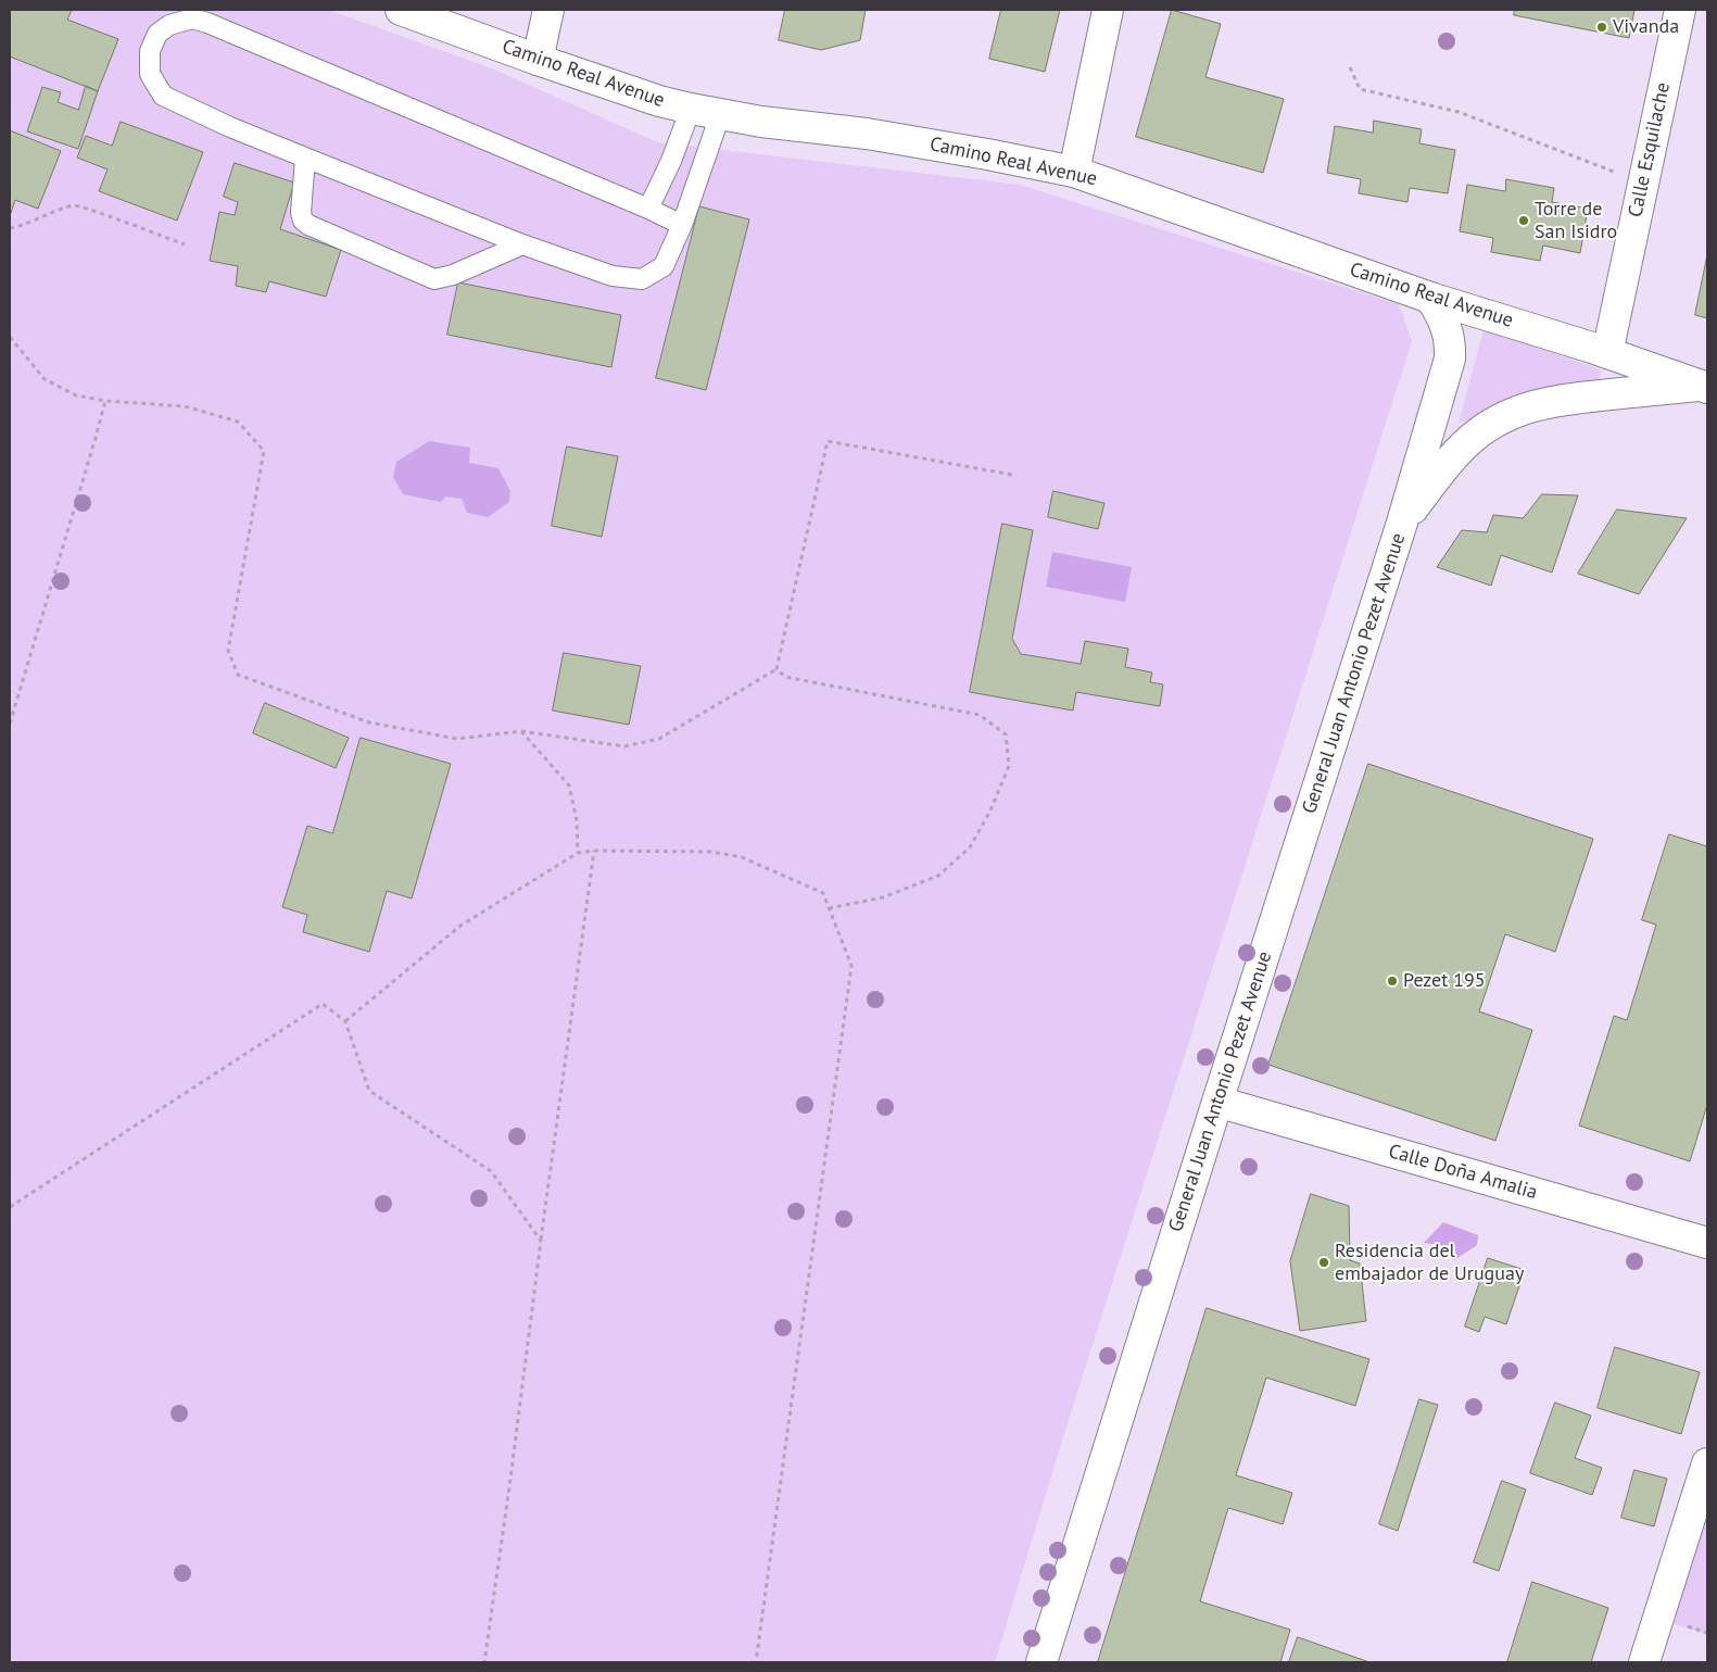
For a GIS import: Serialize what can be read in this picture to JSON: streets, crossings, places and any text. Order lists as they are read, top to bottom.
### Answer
{
  "streets": {
    "street": [
      "Camino Real Avenue",
      "Calle Esquilache",
      "General Juan Antonio Pezet Avenue",
      "Calle Doña Amalia"
    ]
  },
  "crossings": [
    ["Camino Real Avenue", "Calle Esquilache"],
    ["Camino Real Avenue", "General Juan Antonio Pezet Avenue"],
    ["General Juan Antonio Pezet Avenue", "Calle Doña Amalia"]
  ],
  "places": [
    "Vivanda",
    "Torre de San Isidro",
    "Pezet 195",
    "Residencia del embajador de Uruguay"
  ]
}
